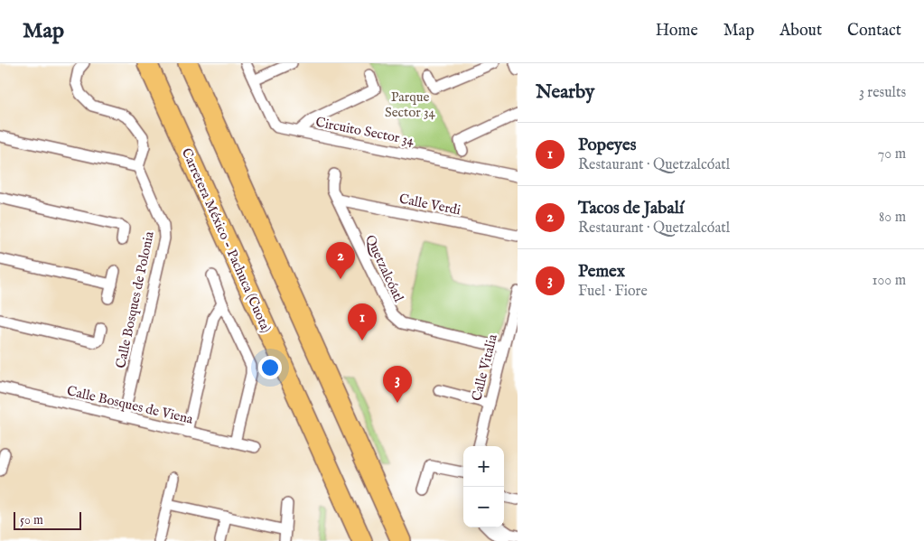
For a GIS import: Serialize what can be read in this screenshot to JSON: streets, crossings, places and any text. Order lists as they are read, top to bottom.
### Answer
{
  "streets": {
    "highway": ["Carretera México - Pachuca (Cuota)"],
    "street": [
      "Circuito Sector 34",
      "Calle Verdi",
      "Quetzalcóatl",
      "Calle Bosques de Polonia",
      "Calle Vitalia",
      "Calle Bosques de Viena"
    ]
  },
  "crossings": [
    ["Calle Verdi", "Quetzalcóatl"],
    ["Quetzalcóatl", "Calle Vitalia"],
    ["Calle Bosques de Polonia", "Calle Bosques de Viena"]
  ],
  "parks": ["Parque Sector 34"],
  "scale_bar": "50 m",
  "page": {
    "header": "Map",
    "nav": [
      "Home",
      "Map",
      "About",
      "Contact"
    ],
    "heading": ["Nearby", "3 results"],
    "list": [
      {
        "mark": "1",
        "name": "Popeyes",
        "note": "Restaurant · Quetzalcóatl",
        "value": "70 m"
      },
      {
        "mark": "2",
        "name": "Tacos de Jabalí",
        "note": "Restaurant · Quetzalcóatl",
        "value": "80 m"
      },
      {
        "mark": "3",
        "name": "Pemex",
        "note": "Fuel · Fiore",
        "value": "100 m"
      }
    ],
    "pins": ["2", "1", "3"],
    "map_buttons": ["+", "−"],
    "scale": "50 m"
  }
}
